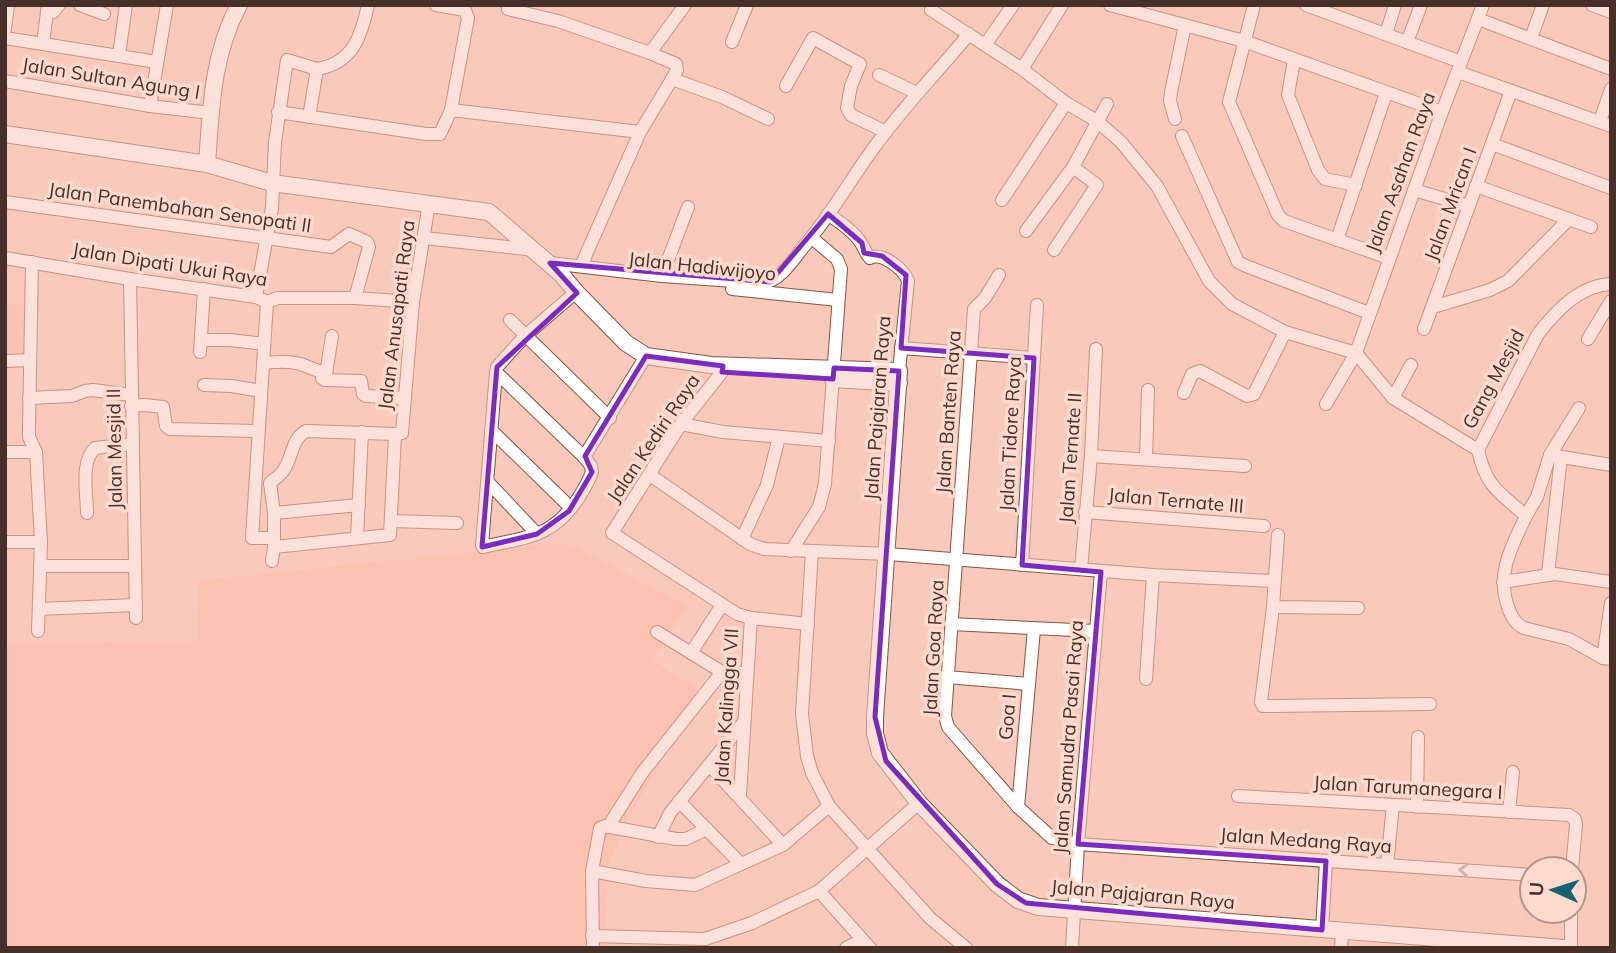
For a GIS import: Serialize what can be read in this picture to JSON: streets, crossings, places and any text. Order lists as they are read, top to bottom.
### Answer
{
  "streets": {
    "street": [
      "Jalan Sultan Agung I",
      "Jalan Asahan Raya",
      "Jalan Mrican I",
      "Jalan Panembahan Senopati II",
      "Jalan Dipati Ukui Raya",
      "Jalan Hadiwijoyo",
      "Jalan Anusapati Raya",
      "Gang Mesjid",
      "Jalan Pajajaran Raya",
      "Jalan Banten Raya",
      "Jalan Tidore Raya",
      "Jalan Kediri Raya",
      "Jalan Mesjid II",
      "Jalan Ternate II",
      "Jalan Ternate III",
      "Jalan Goa Raya",
      "Jalan Kalingga VII",
      "Goa I",
      "Jalan Samudra Pasai Raya",
      "Jalan Tarumanegara I",
      "Jalan Medang Raya"
    ]
  },
  "crossings": [
    ["Jalan Panembahan Senopati II", "Jalan Dipati Ukui Raya"],
    ["Jalan Dipati Ukui Raya", "Jalan Anusapati Raya"],
    ["Jalan Dipati Ukui Raya", "Jalan Mesjid II"],
    ["Jalan Pajajaran Raya", "Jalan Samudra Pasai Raya"],
    ["Jalan Banten Raya", "Jalan Goa Raya"],
    ["Jalan Ternate II", "Jalan Ternate III"],
    ["Jalan Goa Raya", "Goa I"],
    ["Jalan Goa Raya", "Jalan Samudra Pasai Raya"],
    ["Jalan Goa Raya", "Jalan Medang Raya"],
    ["Jalan Samudra Pasai Raya", "Jalan Medang Raya"]
  ],
  "north": "left"
}
